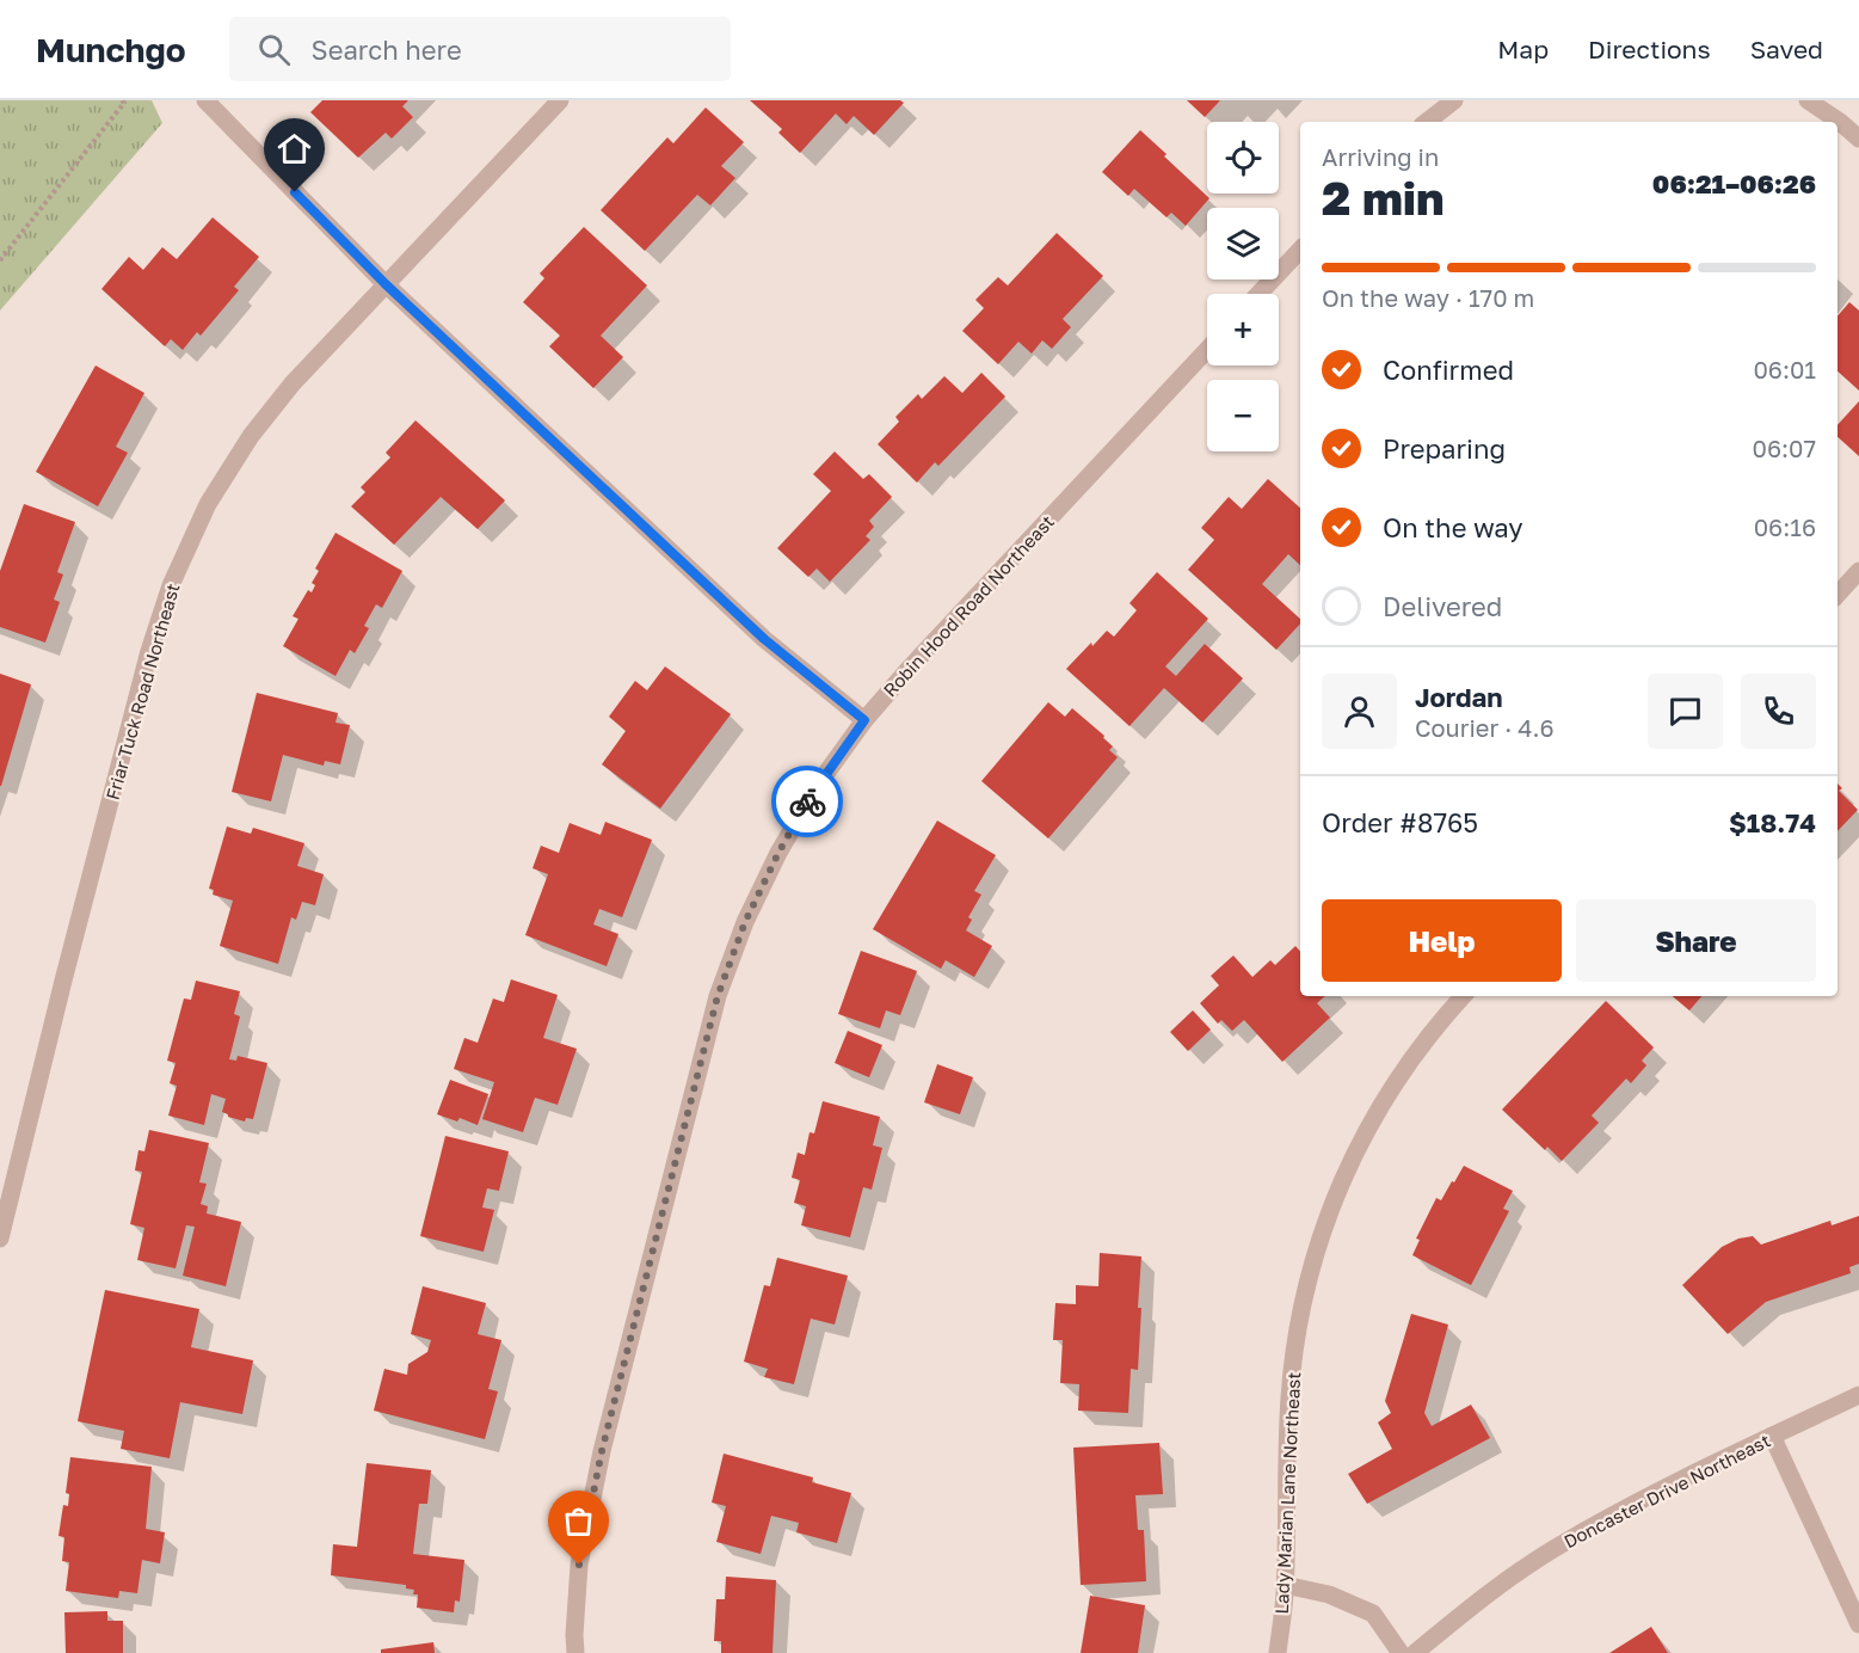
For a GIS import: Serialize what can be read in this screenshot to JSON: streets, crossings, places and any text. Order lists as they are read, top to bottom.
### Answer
{
  "streets": {
    "street": [
      "Robin Hood Road Northeast",
      "Friar Tuck Road Northeast",
      "Doncaster Drive Northeast",
      "Lady Marian Lane Northeast"
    ]
  },
  "page": {
    "header": "Munchgo",
    "search": "Search here",
    "nav": ["Map", "Directions", "Saved"],
    "map_buttons": ["+", "−"],
    "heading": ["2 min", "Arriving in", "06:21–06:26"],
    "panel": [
      "Jordan",
      "Courier · 4.6",
      "Order #8765",
      "$18.74"
    ],
    "bar": "On the way · 170 m",
    "list": [
      ["Confirmed", "06:01"],
      ["Preparing", "06:07"],
      ["On the way", "06:16"],
      "Delivered"
    ],
    "buttons": ["Help", "Share"]
  }
}
